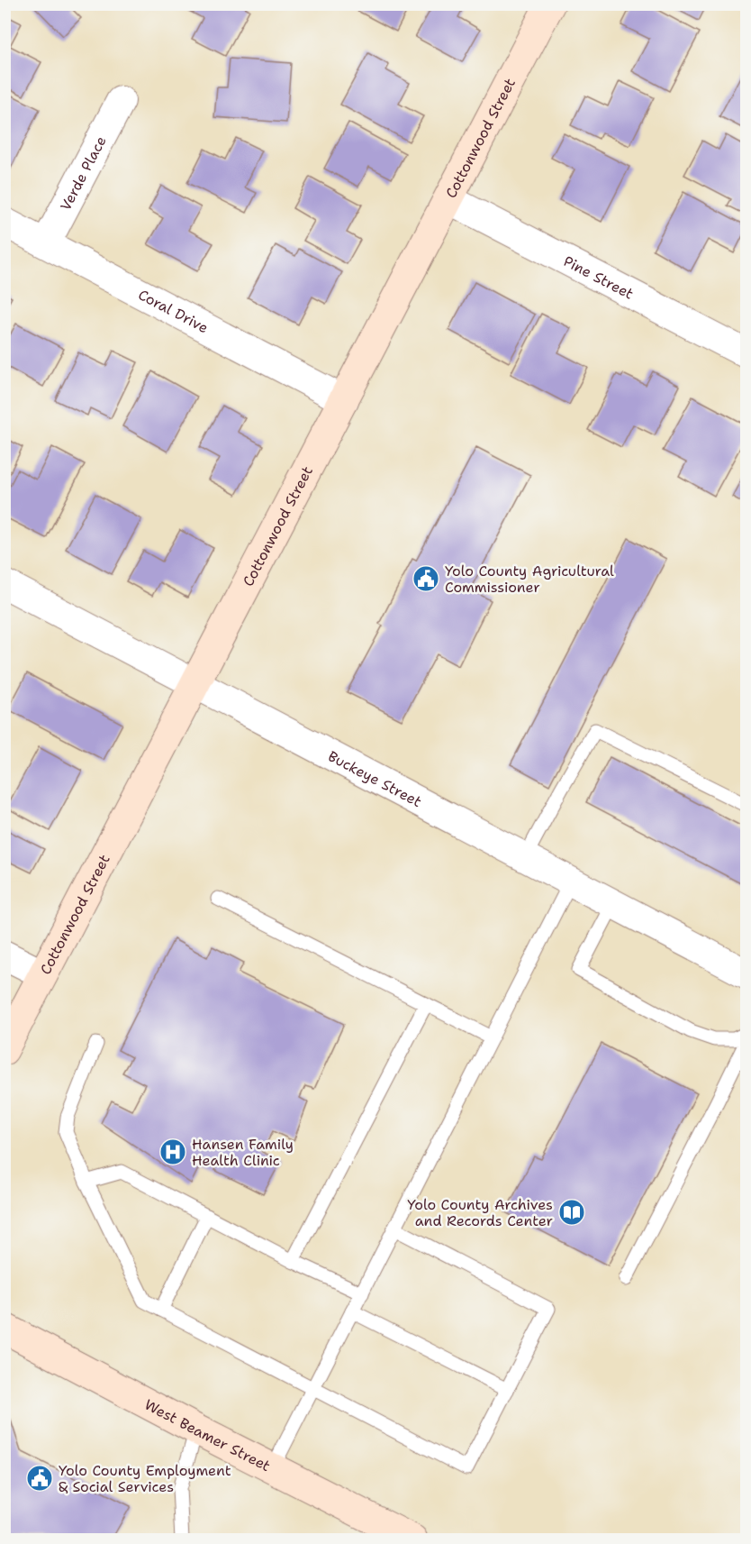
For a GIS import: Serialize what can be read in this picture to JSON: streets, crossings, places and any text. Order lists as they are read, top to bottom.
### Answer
{
  "streets": {
    "street": [
      "Cottonwood Street",
      "Verde Place",
      "Pine Street",
      "Coral Drive",
      "Buckeye Street",
      "West Beamer Street"
    ]
  },
  "crossings": [
    ["Cottonwood Street", "Pine Street"],
    ["Cottonwood Street", "Coral Drive"],
    ["Cottonwood Street", "Buckeye Street"],
    ["Verde Place", "Coral Drive"]
  ],
  "places": {
    "public building": ["Yolo County Agricultural Commissioner", "Yolo County Employment & Social Services"],
    "hospital": ["Hansen Family Health Clinic"],
    "library": ["Yolo County Archives and Records Center"]
  }
}
